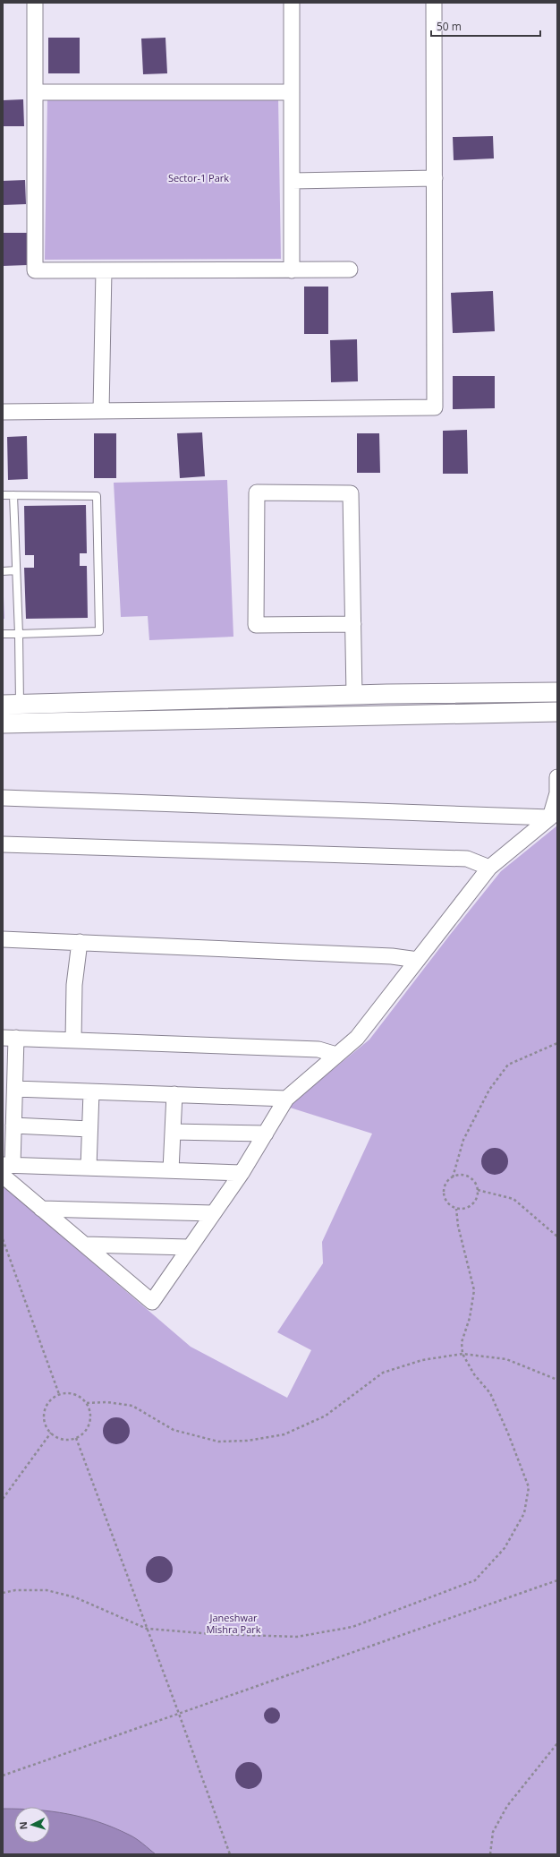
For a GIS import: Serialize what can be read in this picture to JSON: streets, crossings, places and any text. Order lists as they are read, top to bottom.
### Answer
{
  "parks": ["Sector-1 Park", "Janeshwar Mishra Park"],
  "scale_bar": "50 m",
  "north": "left"
}
